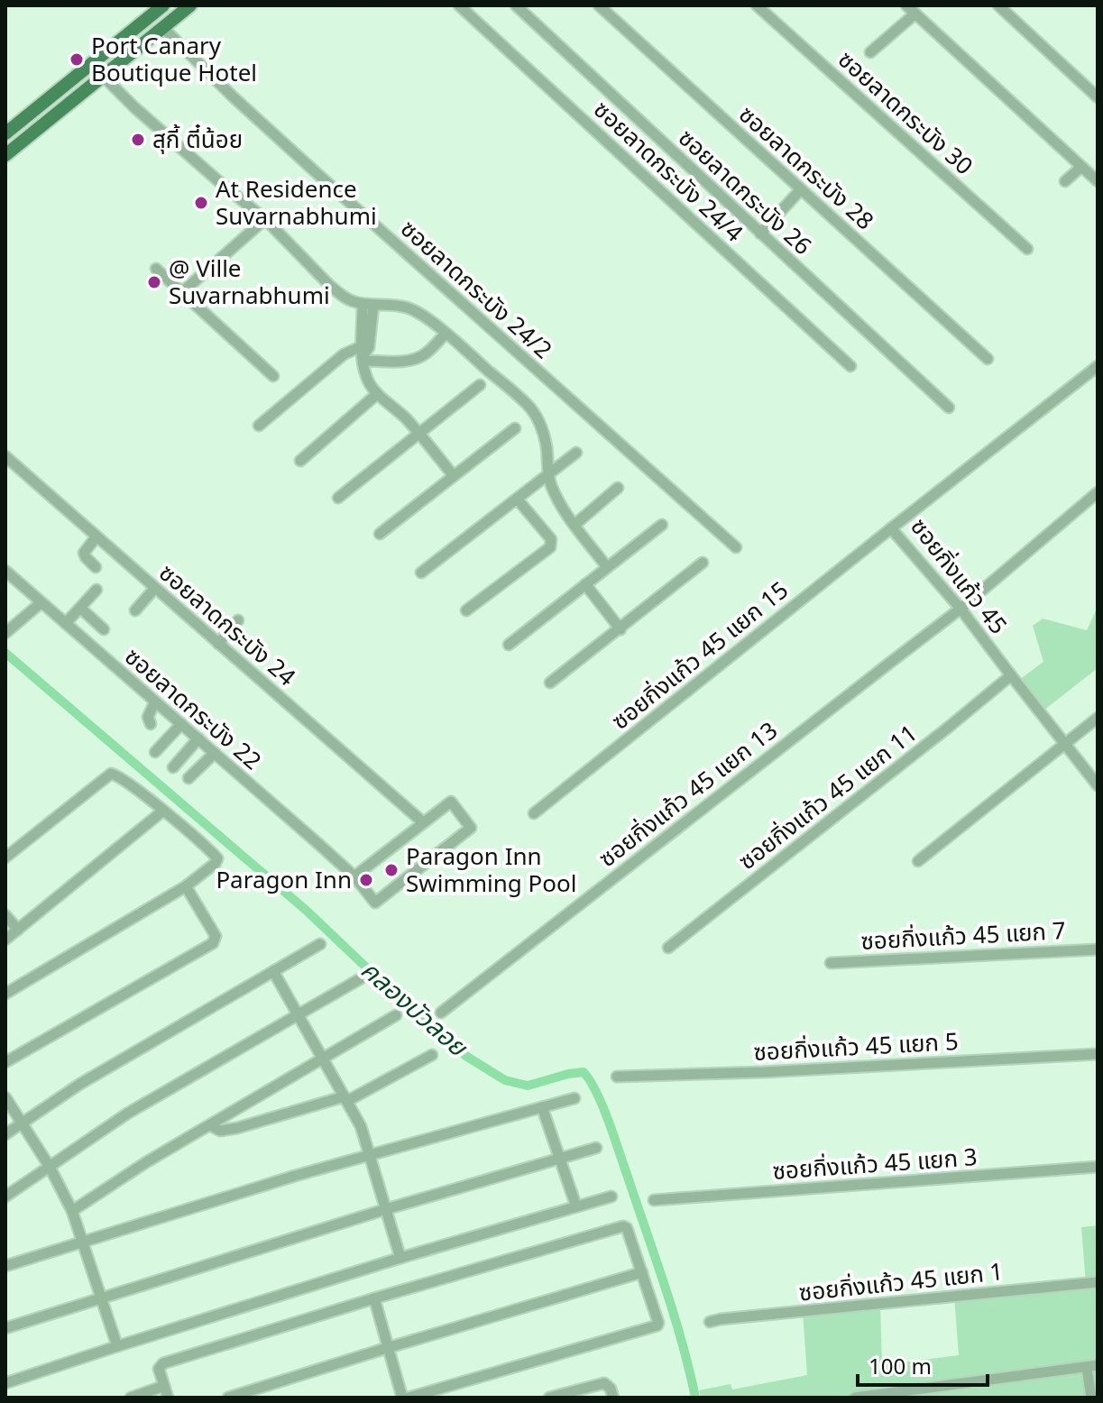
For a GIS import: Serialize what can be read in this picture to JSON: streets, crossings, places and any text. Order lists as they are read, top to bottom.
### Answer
{
  "streets": {
    "street": [
      "ซอยลาดกระบัง 30",
      "ซอยลาดกระบัง 28",
      "ซอยลาดกระบัง 24/4",
      "ซอยลาดกระบัง 26",
      "ซอยลาดกระบัง 24/2",
      "ซอยกิ่งแก้ว 45",
      "ซอยลาดกระบัง 24",
      "ซอยกิ่งแก้ว 45 แยก 15",
      "ซอยลาดกระบัง 22",
      "ซอยกิ่งแก้ว 45 แยก 13",
      "ซอยกิ่งแก้ว 45 แยก 11",
      "ซอยกิ่งแก้ว 45 แยก 7",
      "ซอยกิ่งแก้ว 45 แยก 5",
      "ซอยกิ่งแก้ว 45 แยก 3",
      "ซอยกิ่งแก้ว 45 แยก 1"
    ]
  },
  "crossings": [
    ["ซอยกิ่งแก้ว 45", "ซอยกิ่งแก้ว 45 แยก 15"],
    ["ซอยกิ่งแก้ว 45", "ซอยกิ่งแก้ว 45 แยก 13"],
    ["ซอยกิ่งแก้ว 45", "ซอยกิ่งแก้ว 45 แยก 11"],
    ["ซอยลาดกระบัง 24", "ซอยลาดกระบัง 22"]
  ],
  "water": ["คลองบัวลอย"],
  "places": [
    "Port Canary Boutique Hotel",
    "สุกี้ ตี๋น้อย",
    "At Residence Suvarnabhumi",
    "@ Ville Suvarnabhumi",
    "Paragon Inn Swimming Pool",
    "Paragon Inn"
  ],
  "scale_bar": "100 m"
}
